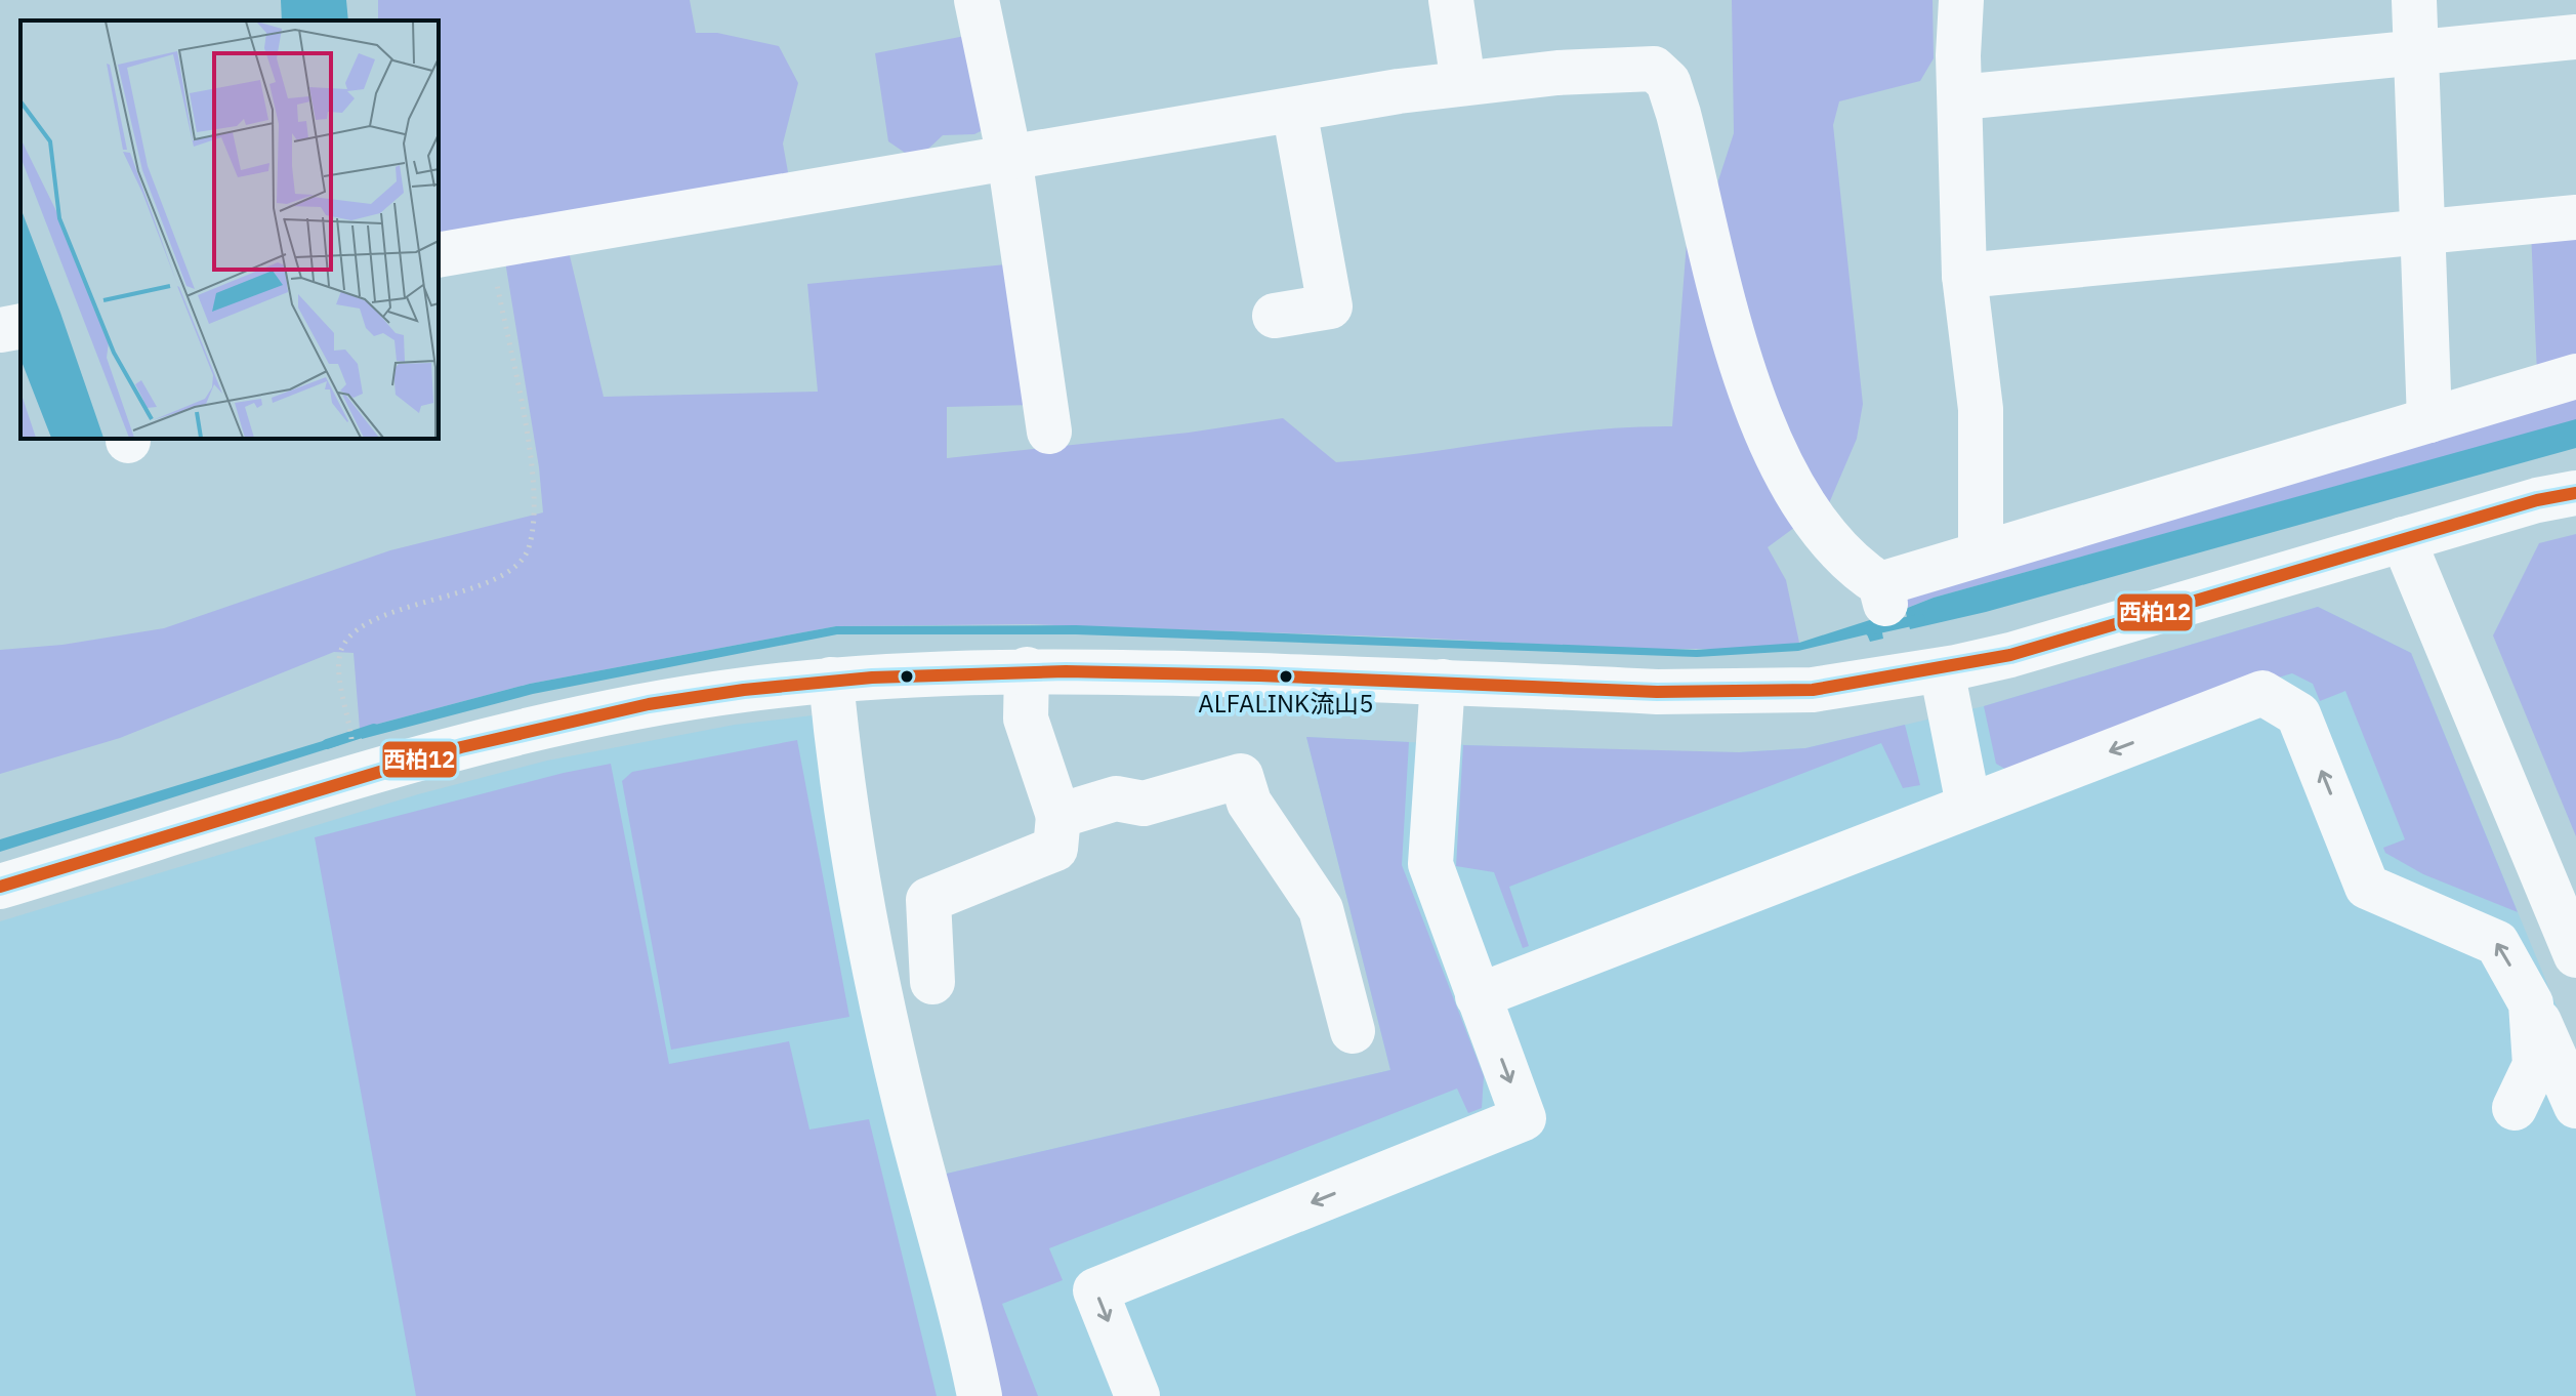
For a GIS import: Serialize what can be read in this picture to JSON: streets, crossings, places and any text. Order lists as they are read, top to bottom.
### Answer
{
  "places": ["ALFALINK流山5"],
  "lines": ["transit line 西柏12"]
}
